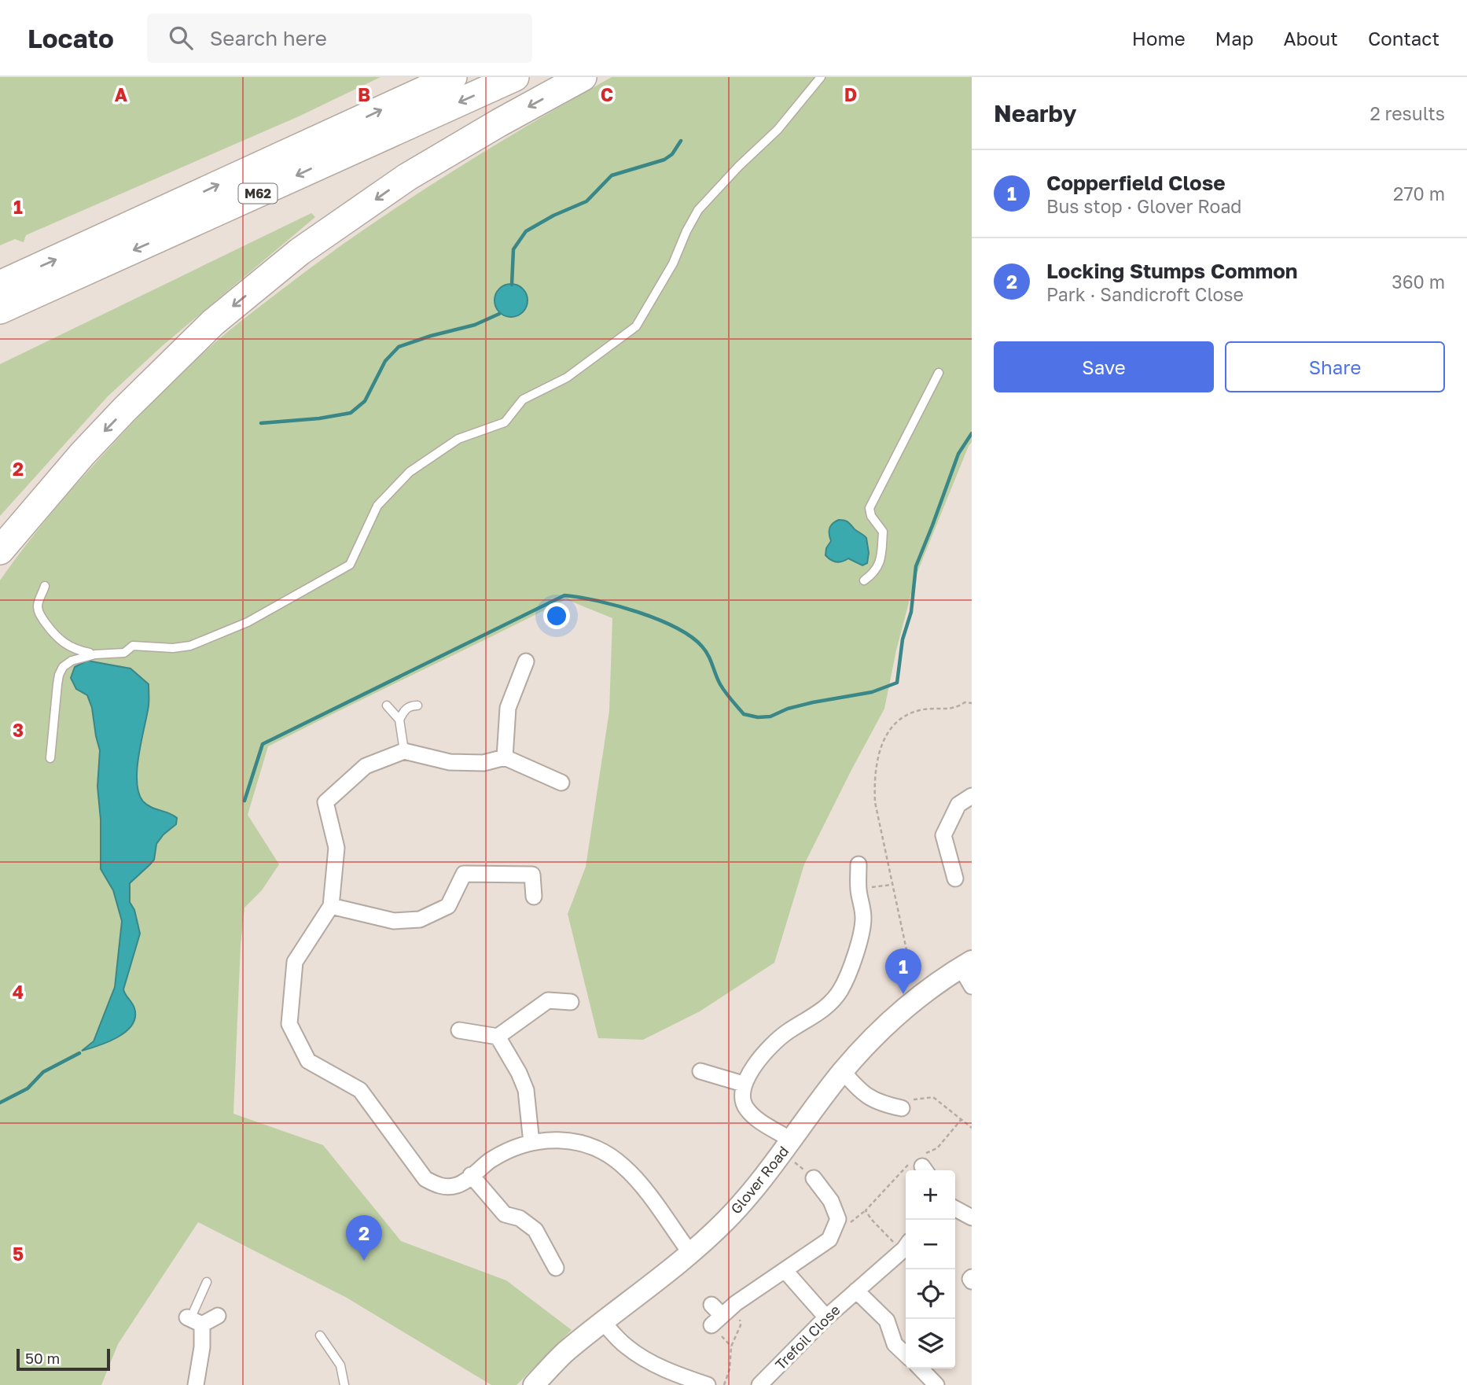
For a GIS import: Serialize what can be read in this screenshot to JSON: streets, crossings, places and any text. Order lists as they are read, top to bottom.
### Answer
{
  "streets": {
    "highway": ["M62"],
    "street": ["Glover Road", "Trefoil Close"]
  },
  "scale_bar": "50 m",
  "page": {
    "header": "Locato",
    "search": "Search here",
    "nav": [
      "Home",
      "Map",
      "About",
      "Contact"
    ],
    "heading": ["Nearby", "2 results"],
    "list": [
      {
        "mark": "1",
        "name": "Copperfield Close",
        "note": "Bus stop · Glover Road",
        "value": "270 m"
      },
      {
        "mark": "2",
        "name": "Locking Stumps Common",
        "note": "Park · Sandicroft Close",
        "value": "360 m"
      }
    ],
    "buttons": ["Save", "Share"],
    "pins": ["1", "2"],
    "map_buttons": ["+", "−"],
    "scale": "50 m"
  },
  "grid": {
    "columns": [
      "A",
      "B",
      "C",
      "D"
    ],
    "rows": [
      "1",
      "2",
      "3",
      "4",
      "5"
    ]
  }
}
